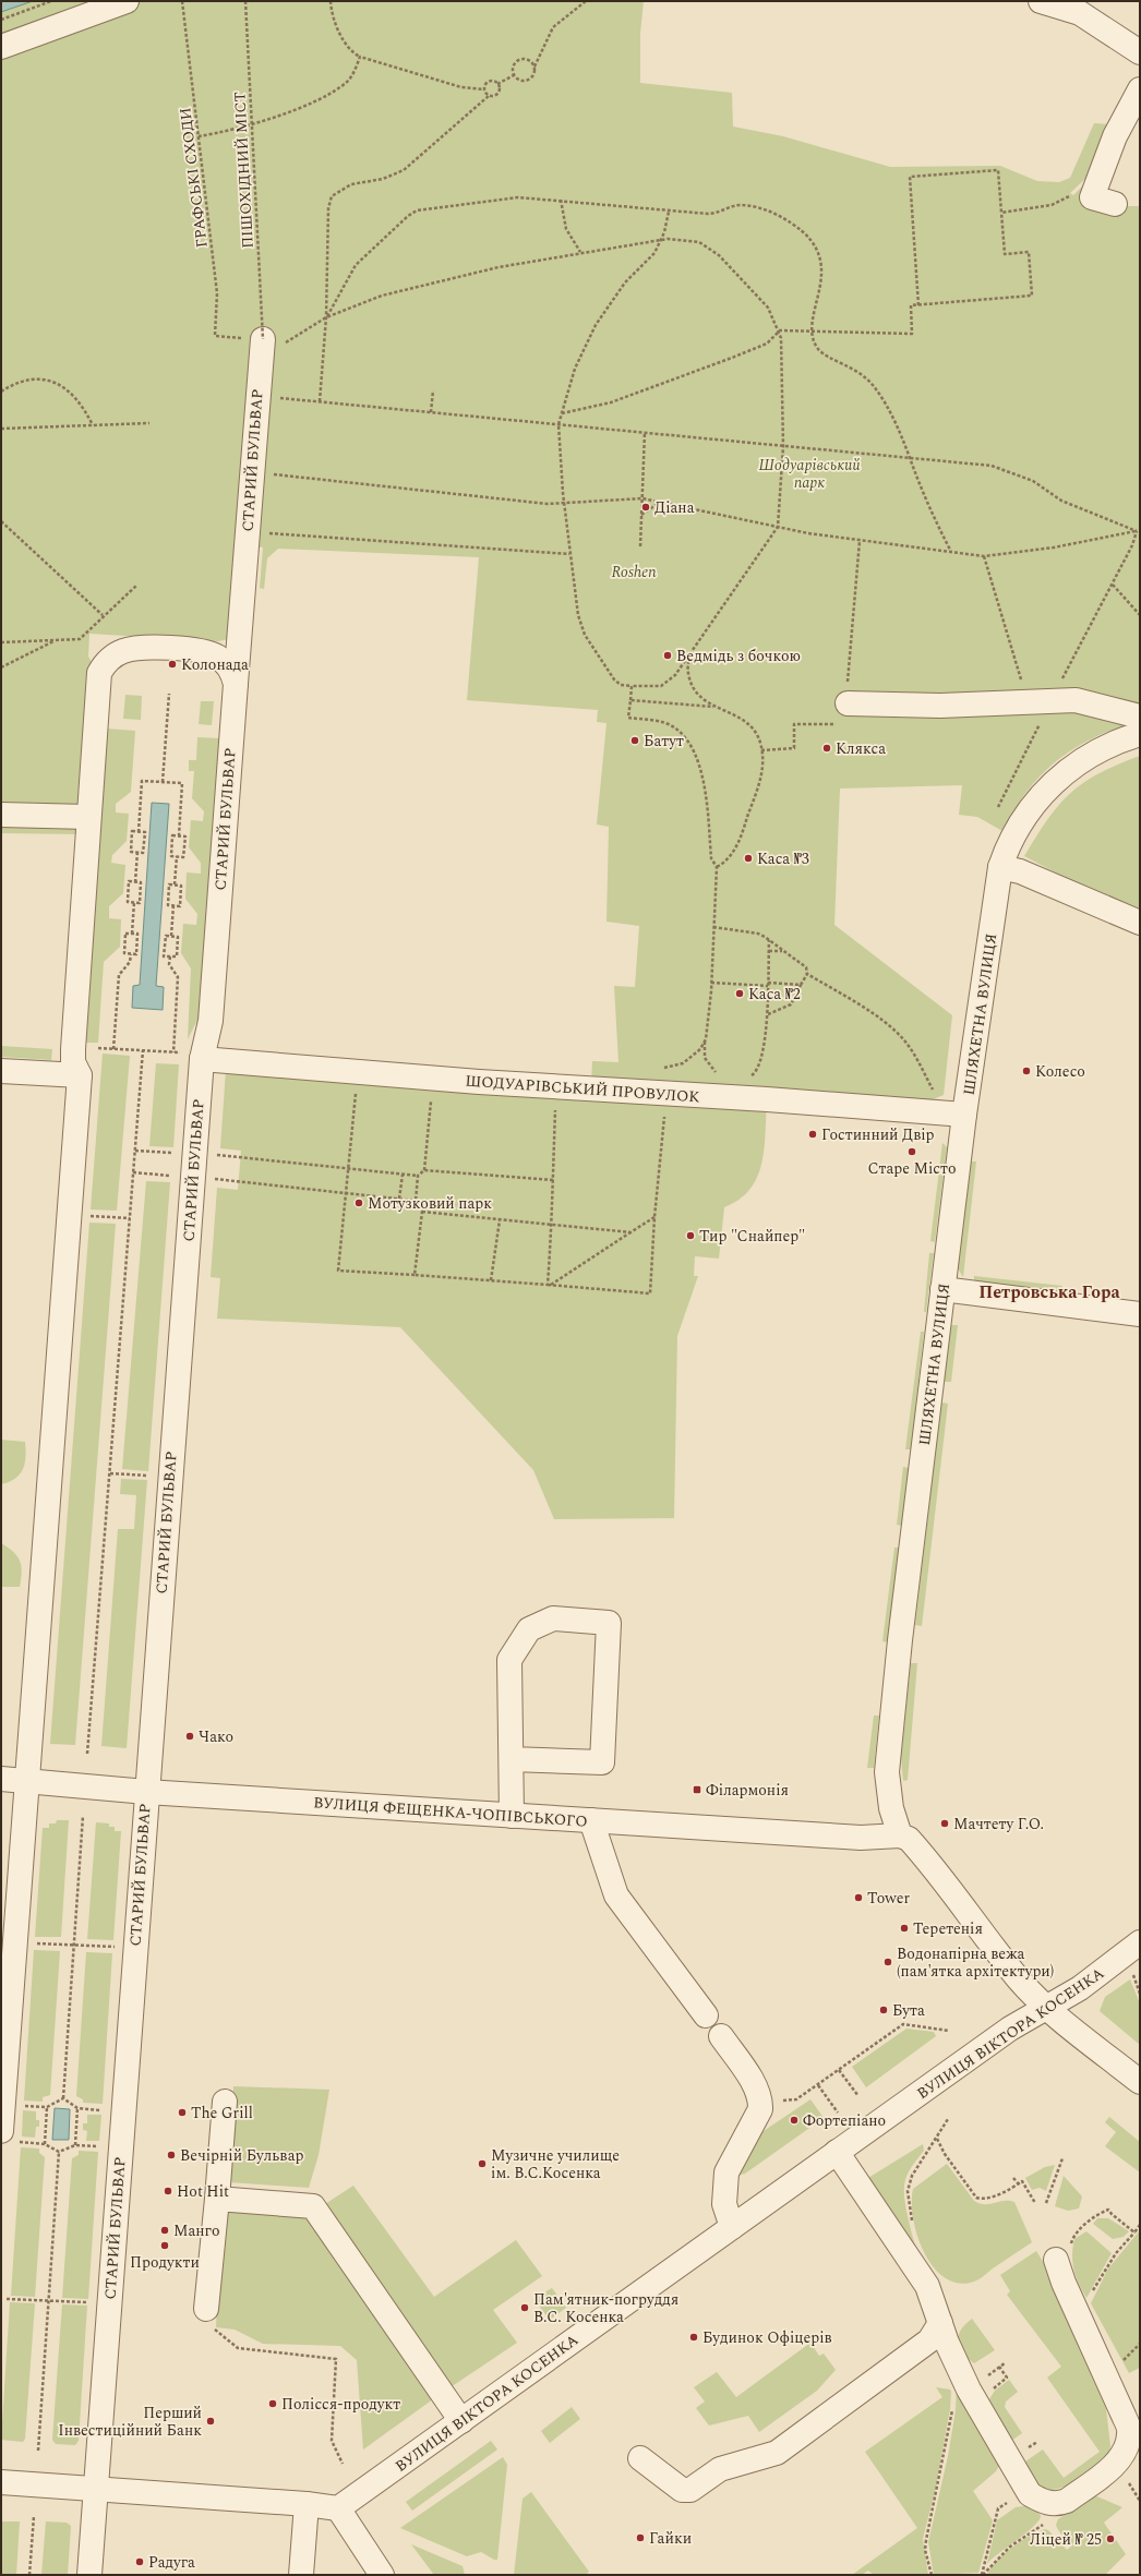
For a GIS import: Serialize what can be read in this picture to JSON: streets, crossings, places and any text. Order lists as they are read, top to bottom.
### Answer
{
  "streets": {
    "street": [
      "СТАРИЙ БУЛЬВАР",
      "ШЛЯХЕТНА ВУЛИЦЯ",
      "ШОДУАРІВСЬКИЙ ПРОВУЛОК",
      "ВУЛИЦЯ ФЕЩЕНКА-ЧОПІВСЬКОГО",
      "ВУЛИЦЯ ВІКТОРА КОСЕНКА"
    ],
    "path": ["ПІШОХІДНИЙ МІСТ", "ГРАФСЬКІ СХОДИ"]
  },
  "crossings": [
    ["ПІШОХІДНИЙ МІСТ", "СТАРИЙ БУЛЬВАР"],
    ["СТАРИЙ БУЛЬВАР", "ШОДУАРІВСЬКИЙ ПРОВУЛОК"],
    ["СТАРИЙ БУЛЬВАР", "ВУЛИЦЯ ФЕЩЕНКА-ЧОПІВСЬКОГО"],
    ["ШЛЯХЕТНА ВУЛИЦЯ", "ШОДУАРІВСЬКИЙ ПРОВУЛОК"],
    ["ШЛЯХЕТНА ВУЛИЦЯ", "ВУЛИЦЯ ФЕЩЕНКА-ЧОПІВСЬКОГО"]
  ],
  "districts": ["Петровська Гора"],
  "parks": ["Шодуарівський парк", "Roshen"],
  "places": {
    "other": [
      "Діана",
      "Ведмідь з бочкою",
      "Колонада",
      "Батут",
      "Клякса",
      "Каса №3",
      "Каса №2",
      "Колесо",
      "Гостинний Двір",
      "Старе Місто",
      "Мотузковий парк",
      "Тир \"Снайпер\"",
      "Чако",
      "Мачтету Г.О.",
      "Tower",
      "Теретенія",
      "Водонапірна вежа (пам'ятка архітектури)",
      "Бута",
      "The Grill",
      "Фортепіано",
      "Вечірній Бульвар",
      "Музичне училище ім. В.С.Косенка",
      "Hot Hit",
      "Манго",
      "Продукти",
      "Пам'ятник-погруддя В.С. Косенка",
      "Будинок Офіцерів",
      "Полісся-продукт",
      "Перший Інвестиційний Банк",
      "Гайки",
      "Ліцей № 25",
      "Радуга"
    ],
    "transit": ["Філармонія"]
  }
}
